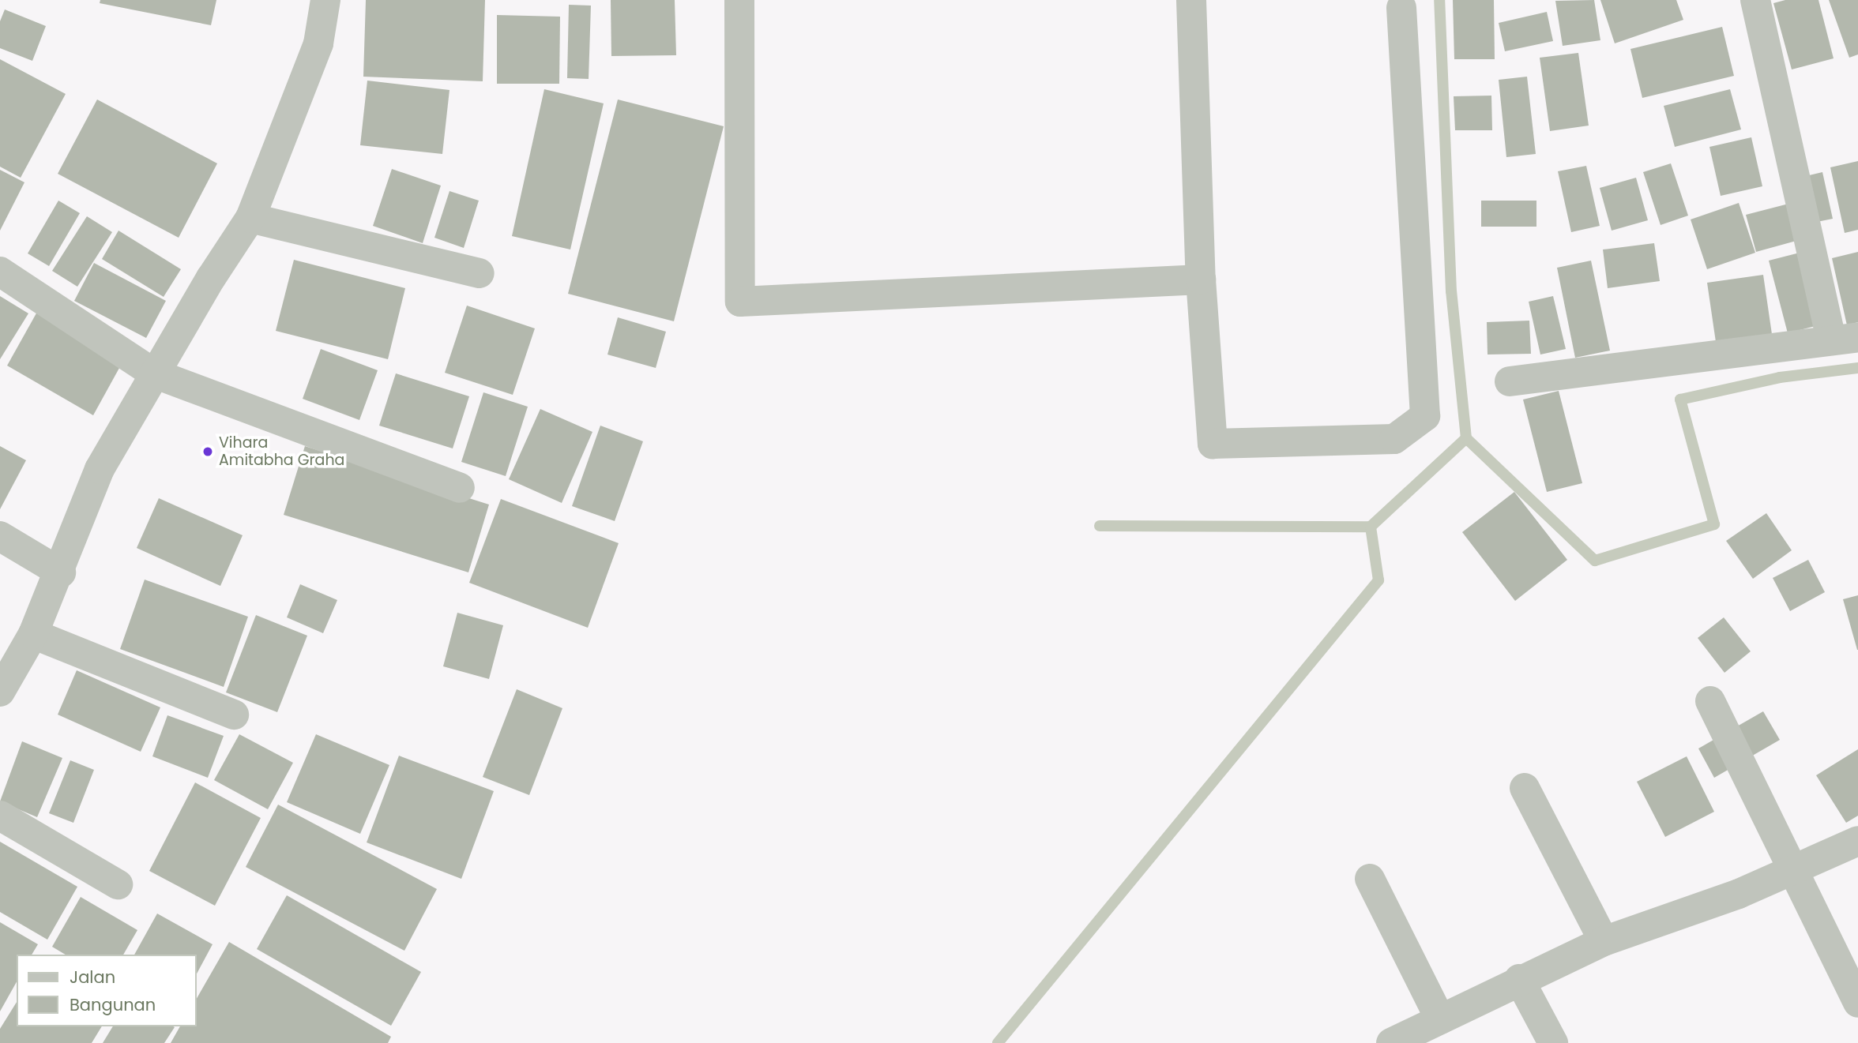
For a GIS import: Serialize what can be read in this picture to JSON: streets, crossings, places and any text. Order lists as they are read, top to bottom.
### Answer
{
  "places": ["Vihara Amitabha Graha"],
  "legend": ["Jalan", "Bangunan"]
}
